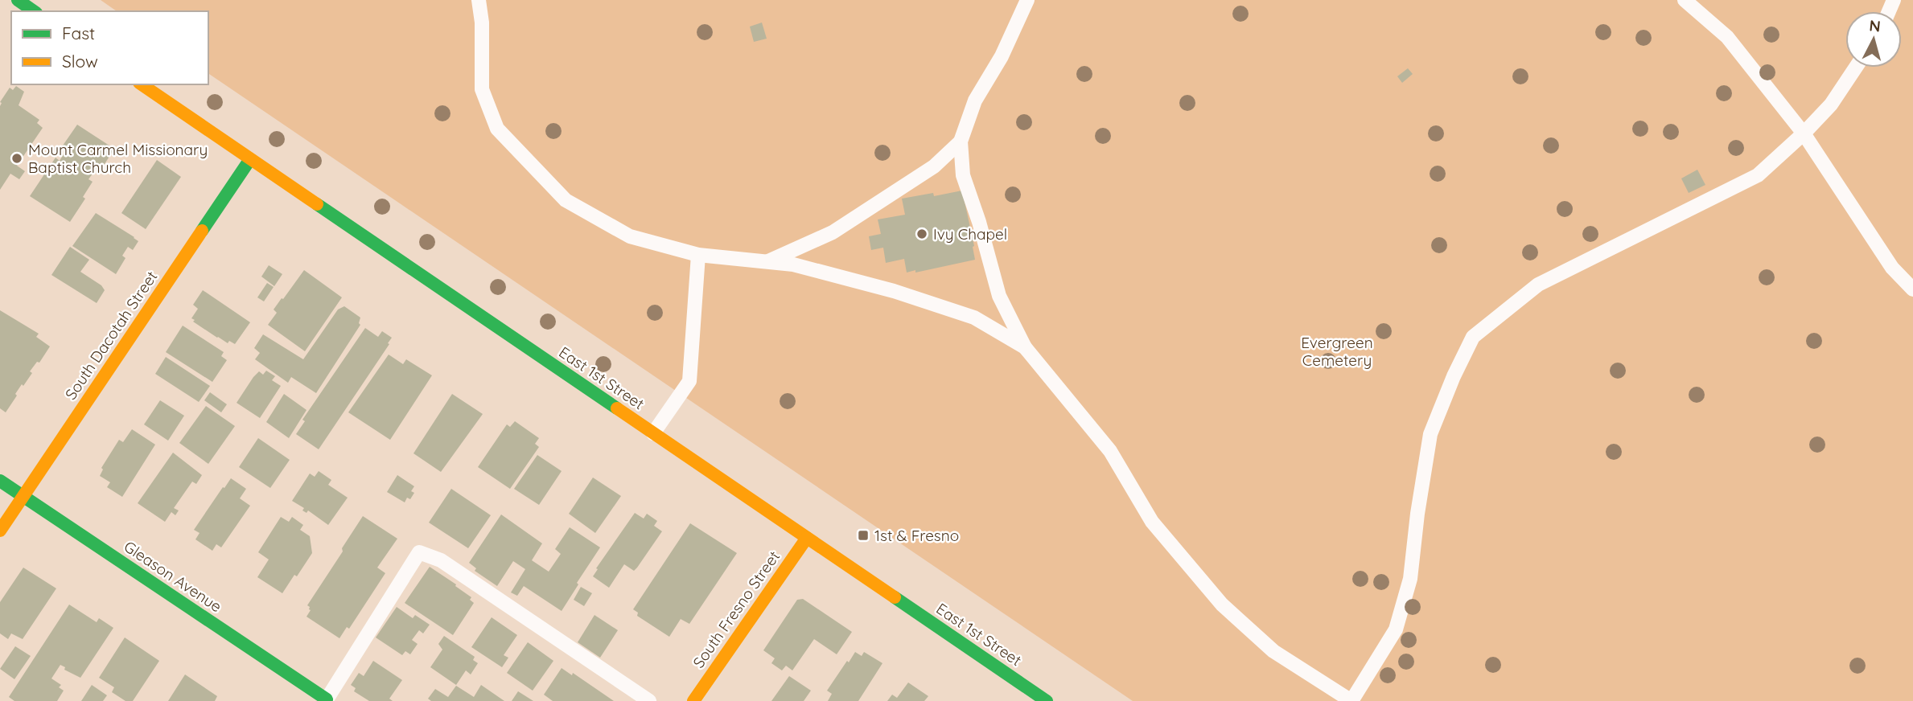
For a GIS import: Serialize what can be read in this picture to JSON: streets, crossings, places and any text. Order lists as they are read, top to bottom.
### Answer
{
  "streets": {
    "street": [
      "South Dacotah Street",
      "East 1st Street",
      "Gleason Avenue",
      "South Fresno Street"
    ]
  },
  "crossings": [
    ["South Dacotah Street", "East 1st Street"],
    ["South Dacotah Street", "Gleason Avenue"],
    ["East 1st Street", "South Fresno Street"]
  ],
  "parks": ["Evergreen Cemetery"],
  "places": {
    "other": ["Mount Carmel Missionary Baptist Church", "Ivy Chapel"],
    "transit": ["1st & Fresno"]
  },
  "legend": ["Fast", "Slow"],
  "north": "top"
}
